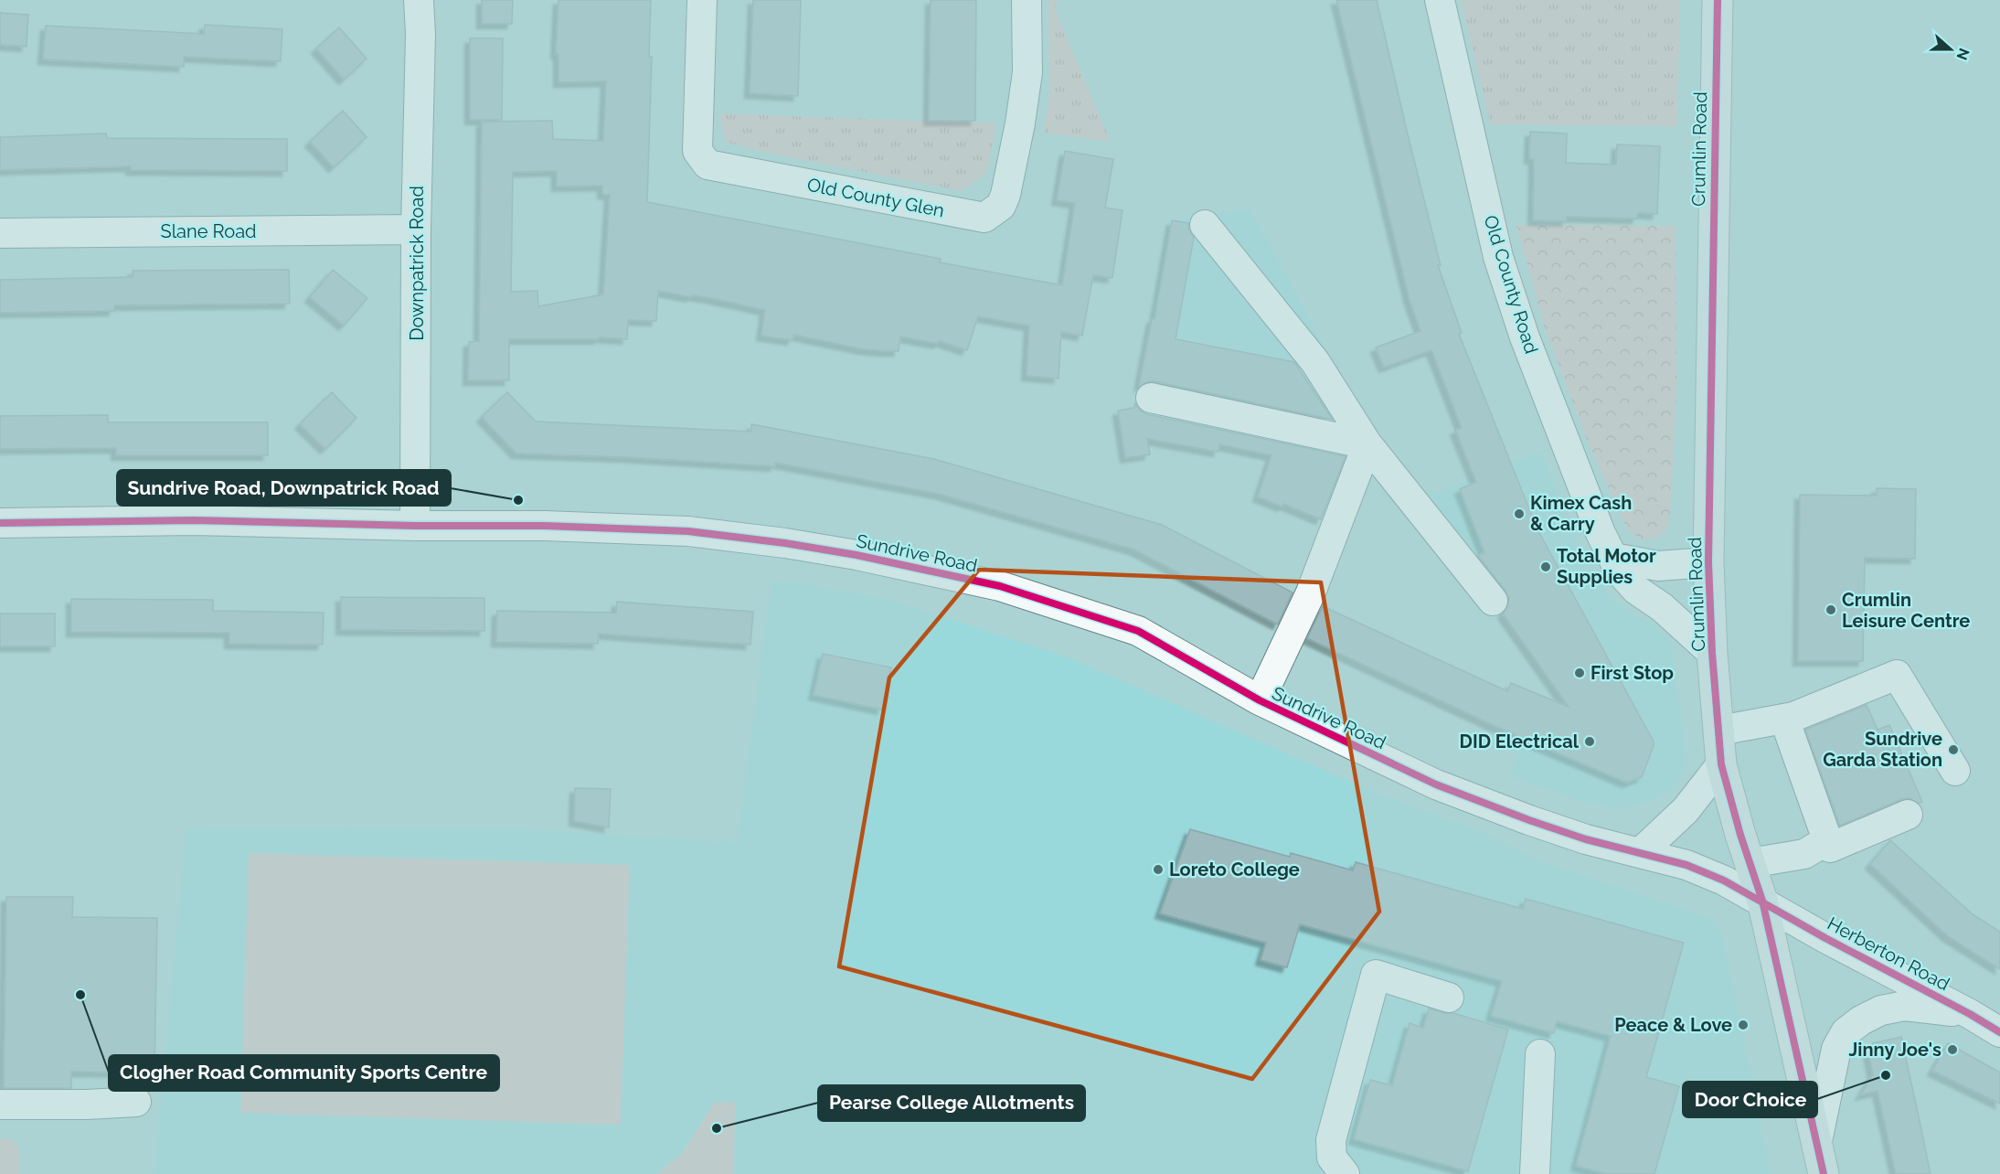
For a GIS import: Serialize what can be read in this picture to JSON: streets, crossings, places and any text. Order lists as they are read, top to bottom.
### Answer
{
  "streets": {
    "main road": ["Crumlin Road"],
    "street": [
      "Old County Glen",
      "Slane Road",
      "Downpatrick Road",
      "Old County Road",
      "Sundrive Road",
      "Herberton Road"
    ]
  },
  "crossings": [
    ["Crumlin Road", "Old County Road"],
    ["Crumlin Road", "Sundrive Road"],
    ["Crumlin Road", "Herberton Road"],
    ["Slane Road", "Downpatrick Road"],
    ["Downpatrick Road", "Sundrive Road"],
    ["Sundrive Road", "Herberton Road"]
  ],
  "places": [
    "Sundrive Road, Downpatrick Road",
    "Kimex Cash & Carry",
    "Total Motor Supplies",
    "Crumlin Leisure Centre",
    "First Stop",
    "DID Electrical",
    "Sundrive Garda Station",
    "Loreto College",
    "Clogher Road Community Sports Centre",
    "Peace & Love",
    "Jinny Joe's",
    "Door Choice",
    "Pearse College Allotments"
  ],
  "north": "right"
}
